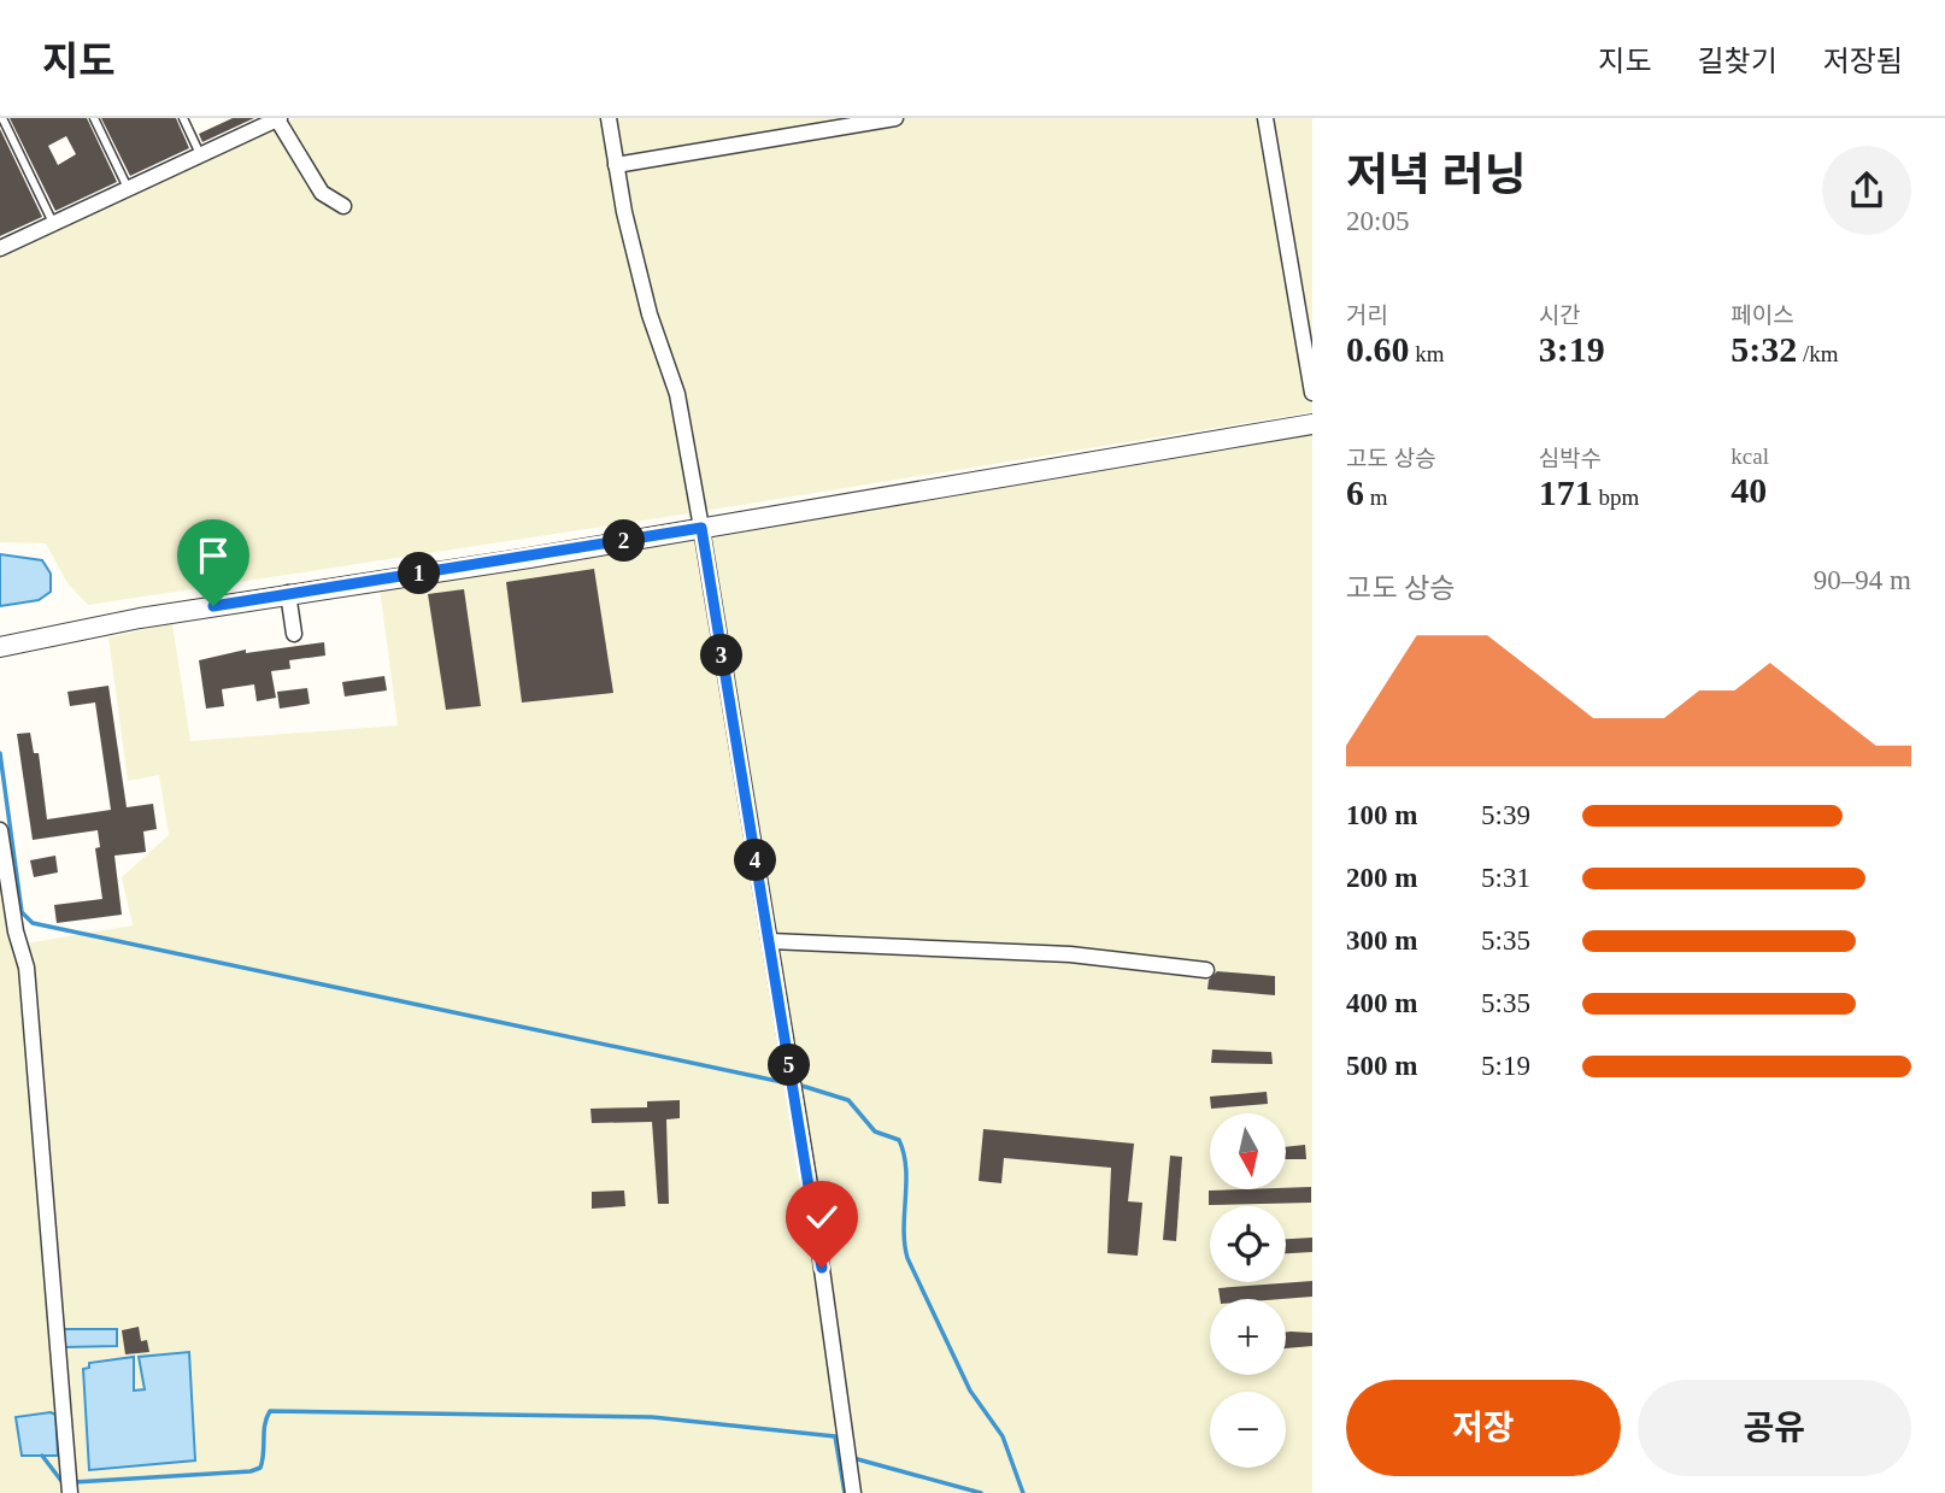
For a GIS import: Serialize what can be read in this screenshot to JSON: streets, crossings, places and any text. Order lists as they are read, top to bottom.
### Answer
{
  "north": "bottom",
  "page": {
    "header": "지도",
    "nav": ["지도", "길찾기", "저장됨"],
    "heading": ["저녁 러닝", "20:05"],
    "stats": [
      ["거리", "0.60 km"],
      ["시간", "3:19"],
      ["페이스", "5:32 /km"],
      ["고도 상승", "6 m"],
      ["심박수", "171 bpm"],
      ["kcal", "40"]
    ],
    "pins": [
      "2",
      "1",
      "3",
      "4",
      "5"
    ],
    "chart": ["고도 상승", "90–94 m"],
    "list": [
      {
        "name": "100 m",
        "note": "5:39"
      },
      {
        "name": "200 m",
        "note": "5:31"
      },
      {
        "name": "300 m",
        "note": "5:35"
      },
      {
        "name": "400 m",
        "note": "5:35"
      },
      {
        "name": "500 m",
        "note": "5:19"
      }
    ],
    "map_buttons": ["+", "−"],
    "buttons": ["저장", "공유"]
  }
}
